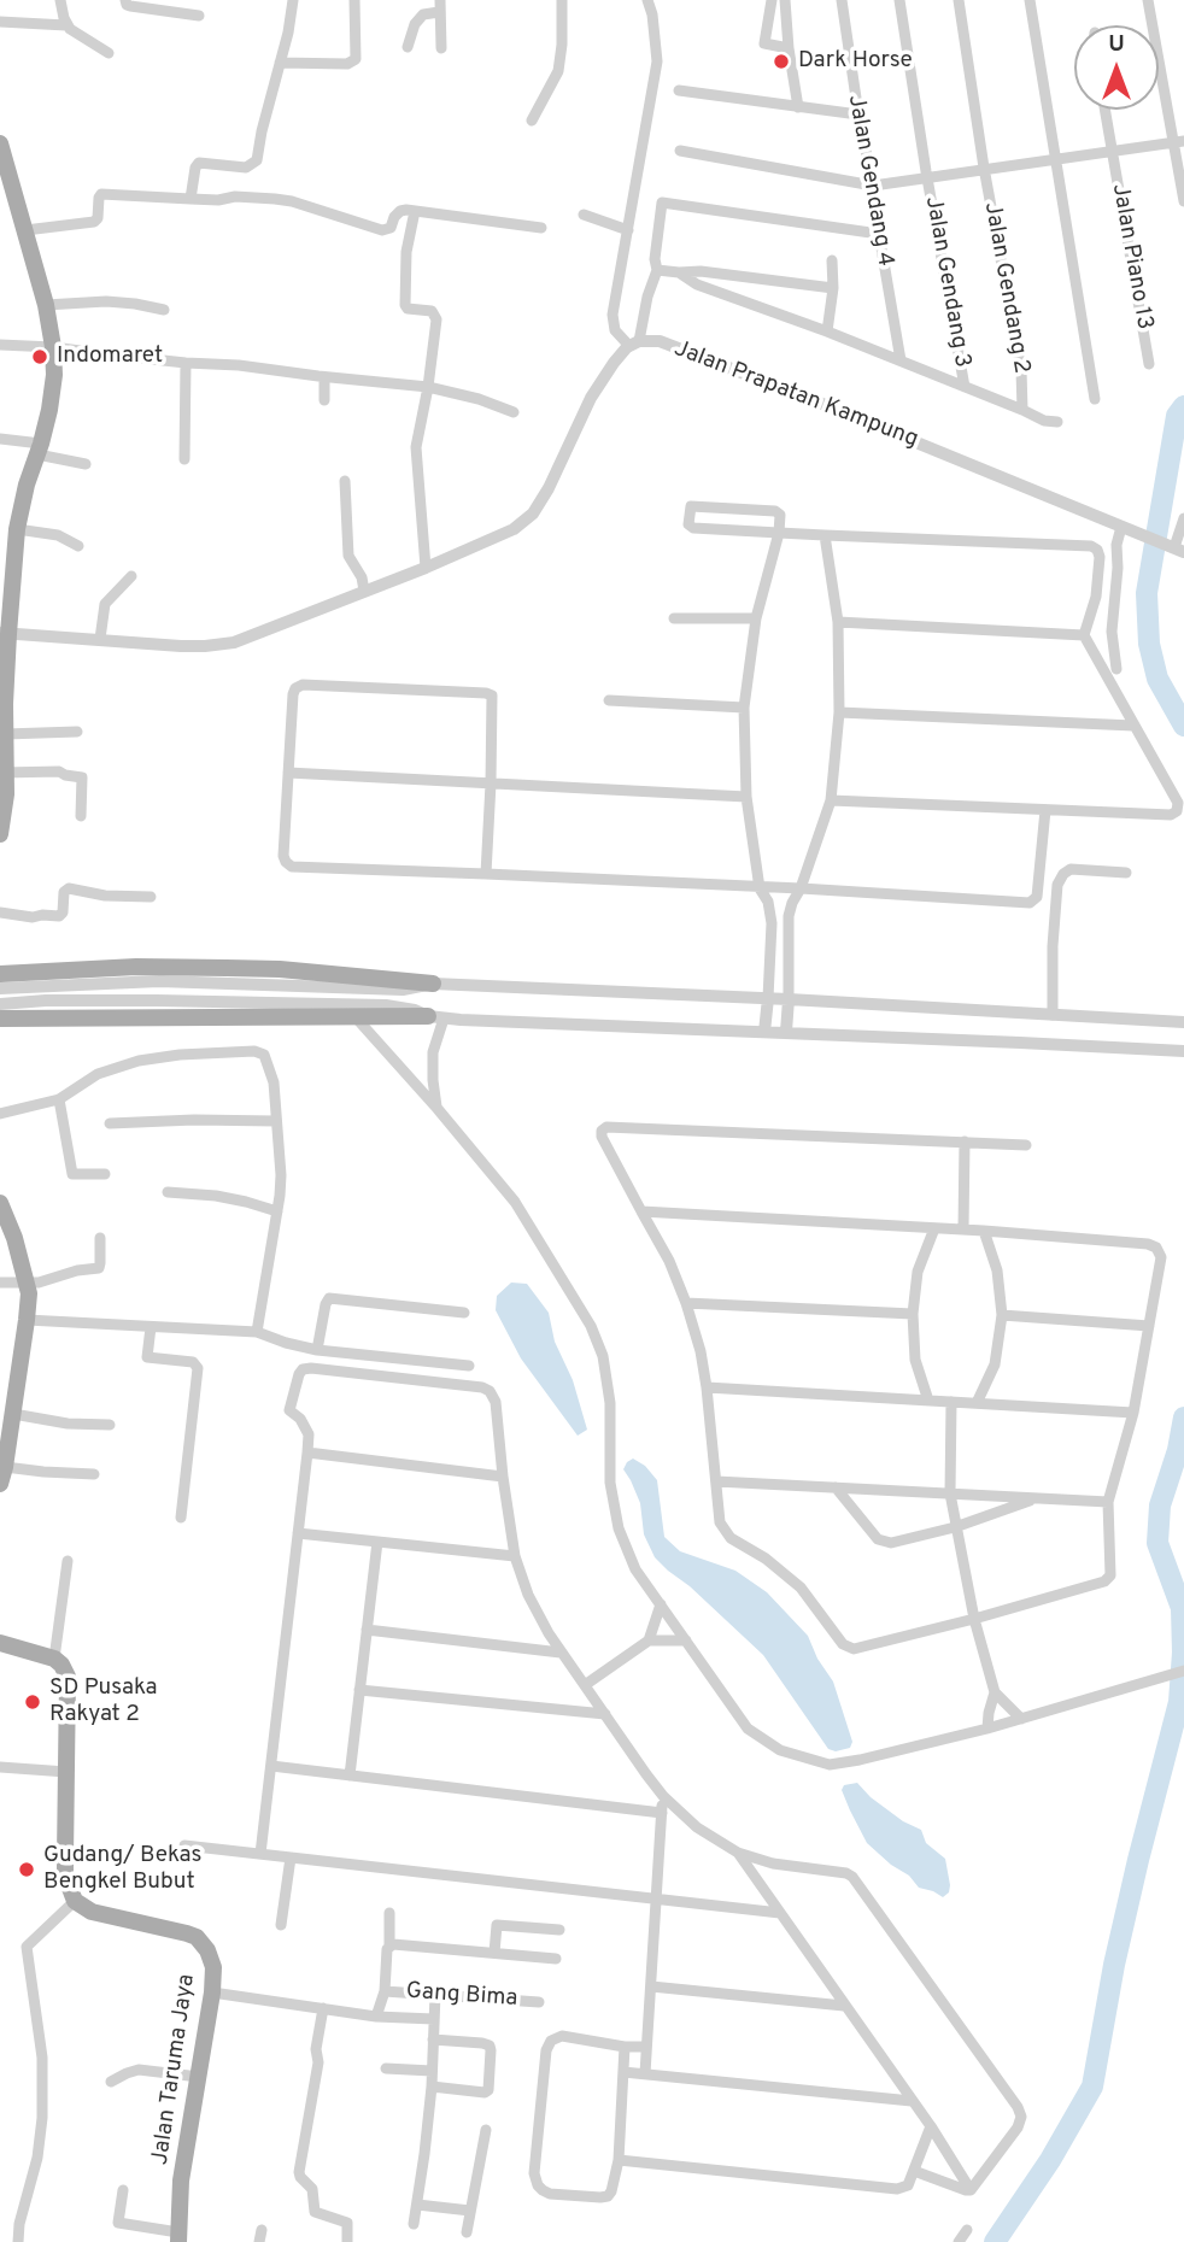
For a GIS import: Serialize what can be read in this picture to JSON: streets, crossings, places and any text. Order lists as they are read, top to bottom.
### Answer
{
  "streets": {
    "main road": ["Jalan Taruma Jaya"],
    "street": [
      "Jalan Gendang 4",
      "Jalan Piano 13",
      "Jalan Gendang 3",
      "Jalan Gendang 2",
      "Jalan Prapatan Kampung",
      "Gang Bima"
    ]
  },
  "places": [
    "Dark Horse",
    "Indomaret",
    "SD Pusaka Rakyat 2",
    "Gudang/ Bekas Bengkel Bubut"
  ],
  "north": "top"
}
